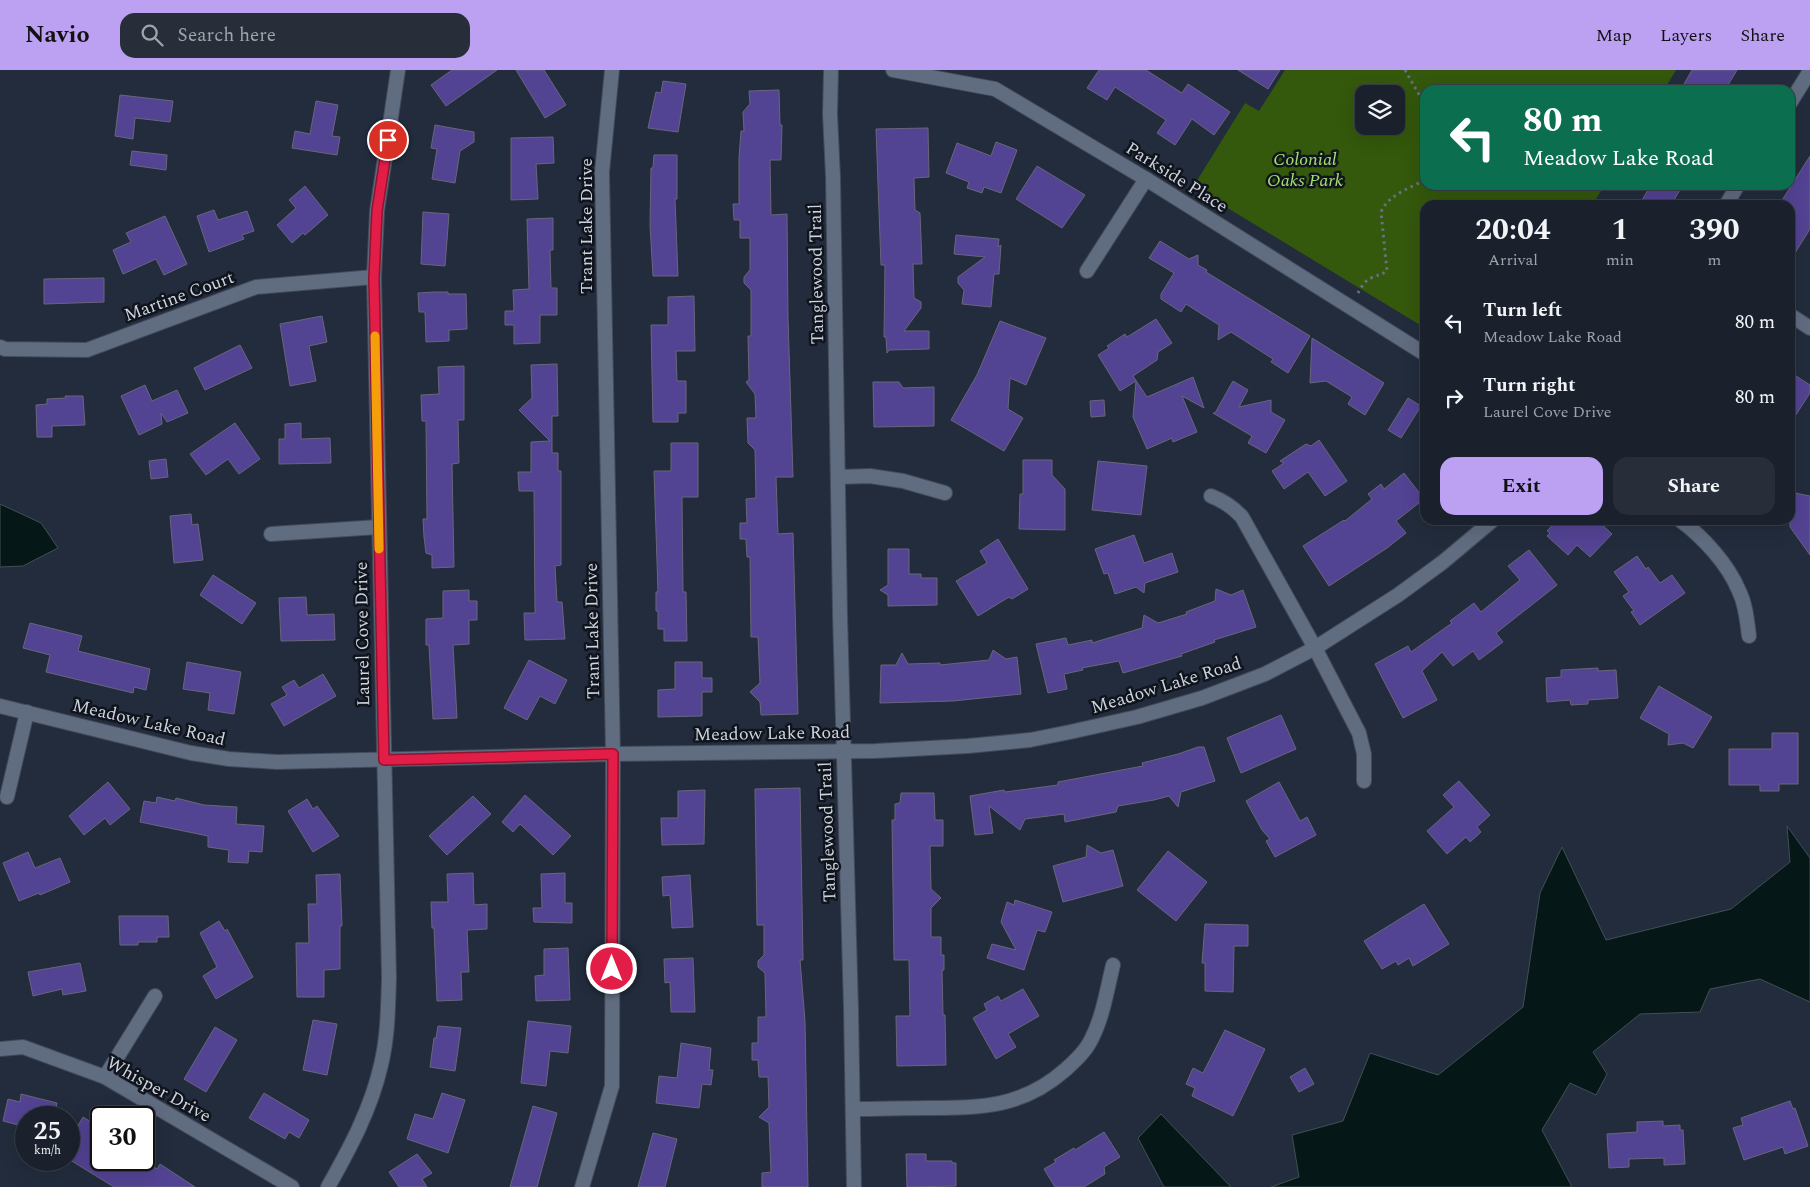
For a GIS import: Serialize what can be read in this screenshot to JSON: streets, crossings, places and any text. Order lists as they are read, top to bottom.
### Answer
{
  "streets": {
    "street": [
      "Parkside Place",
      "Trant Lake Drive",
      "Tanglewood Trail",
      "Martine Court",
      "Laurel Cove Drive",
      "Meadow Lake Road",
      "Whisper Drive"
    ]
  },
  "crossings": [
    ["Trant Lake Drive", "Meadow Lake Road"],
    ["Tanglewood Trail", "Meadow Lake Road"],
    ["Martine Court", "Laurel Cove Drive"],
    ["Laurel Cove Drive", "Meadow Lake Road"]
  ],
  "parks": ["Colonial Oaks Park"],
  "page": {
    "header": "Navio",
    "search": "Search here",
    "nav": ["Map", "Layers", "Share"],
    "turn": ["80 m", "Meadow Lake Road"],
    "eta": [
      "20:04",
      "Arrival",
      "1",
      "min",
      "390",
      "m"
    ],
    "list": [
      {
        "name": "Turn left",
        "note": "Meadow Lake Road",
        "value": "80 m"
      },
      {
        "name": "Turn right",
        "note": "Laurel Cove Drive",
        "value": "80 m"
      }
    ],
    "buttons": ["Exit", "Share"],
    "speed": "25 km/h",
    "limit": "30"
  }
}
